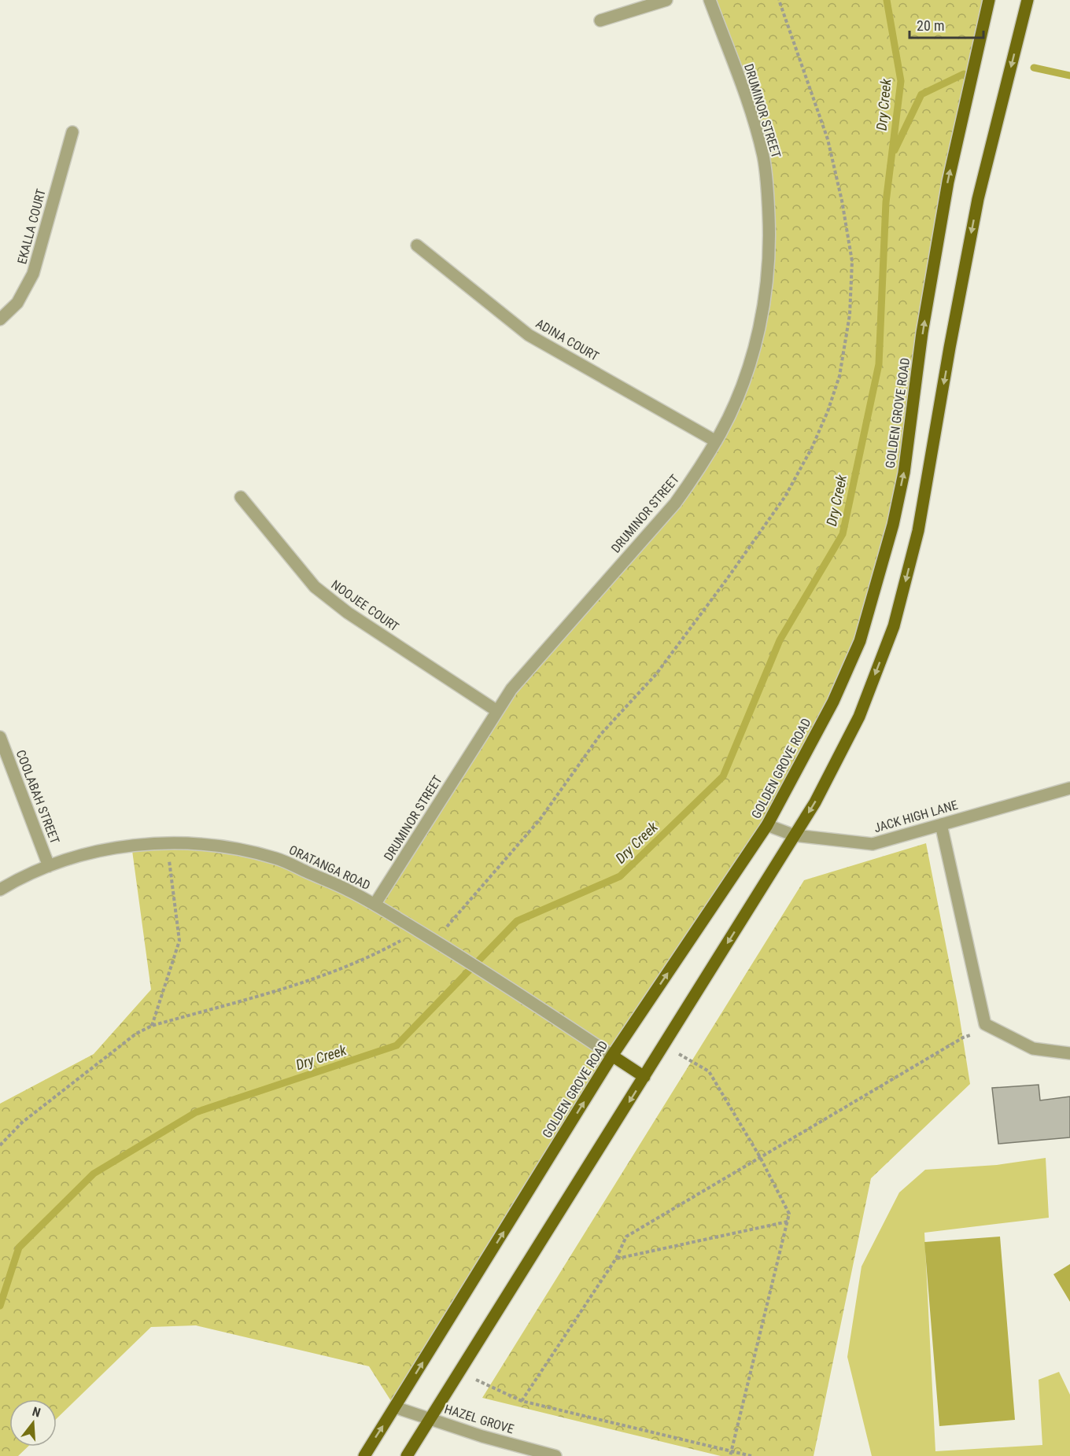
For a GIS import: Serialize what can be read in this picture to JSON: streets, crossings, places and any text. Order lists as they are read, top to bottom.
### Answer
{
  "streets": {
    "main road": ["GOLDEN GROVE ROAD"],
    "street": [
      "DRUMINOR STREET",
      "EKALLA COURT",
      "ADINA COURT",
      "NOOJEE COURT",
      "COOLABAH STREET",
      "JACK HIGH LANE",
      "ORATANGA ROAD",
      "HAZEL GROVE"
    ]
  },
  "crossings": [
    ["DRUMINOR STREET", "ADINA COURT"],
    ["DRUMINOR STREET", "NOOJEE COURT"],
    ["DRUMINOR STREET", "ORATANGA ROAD"],
    ["GOLDEN GROVE ROAD", "JACK HIGH LANE"],
    ["GOLDEN GROVE ROAD", "ORATANGA ROAD"],
    ["GOLDEN GROVE ROAD", "HAZEL GROVE"],
    ["COOLABAH STREET", "ORATANGA ROAD"]
  ],
  "water": ["Dry Creek"],
  "scale_bar": "20 m",
  "north": "top"
}
